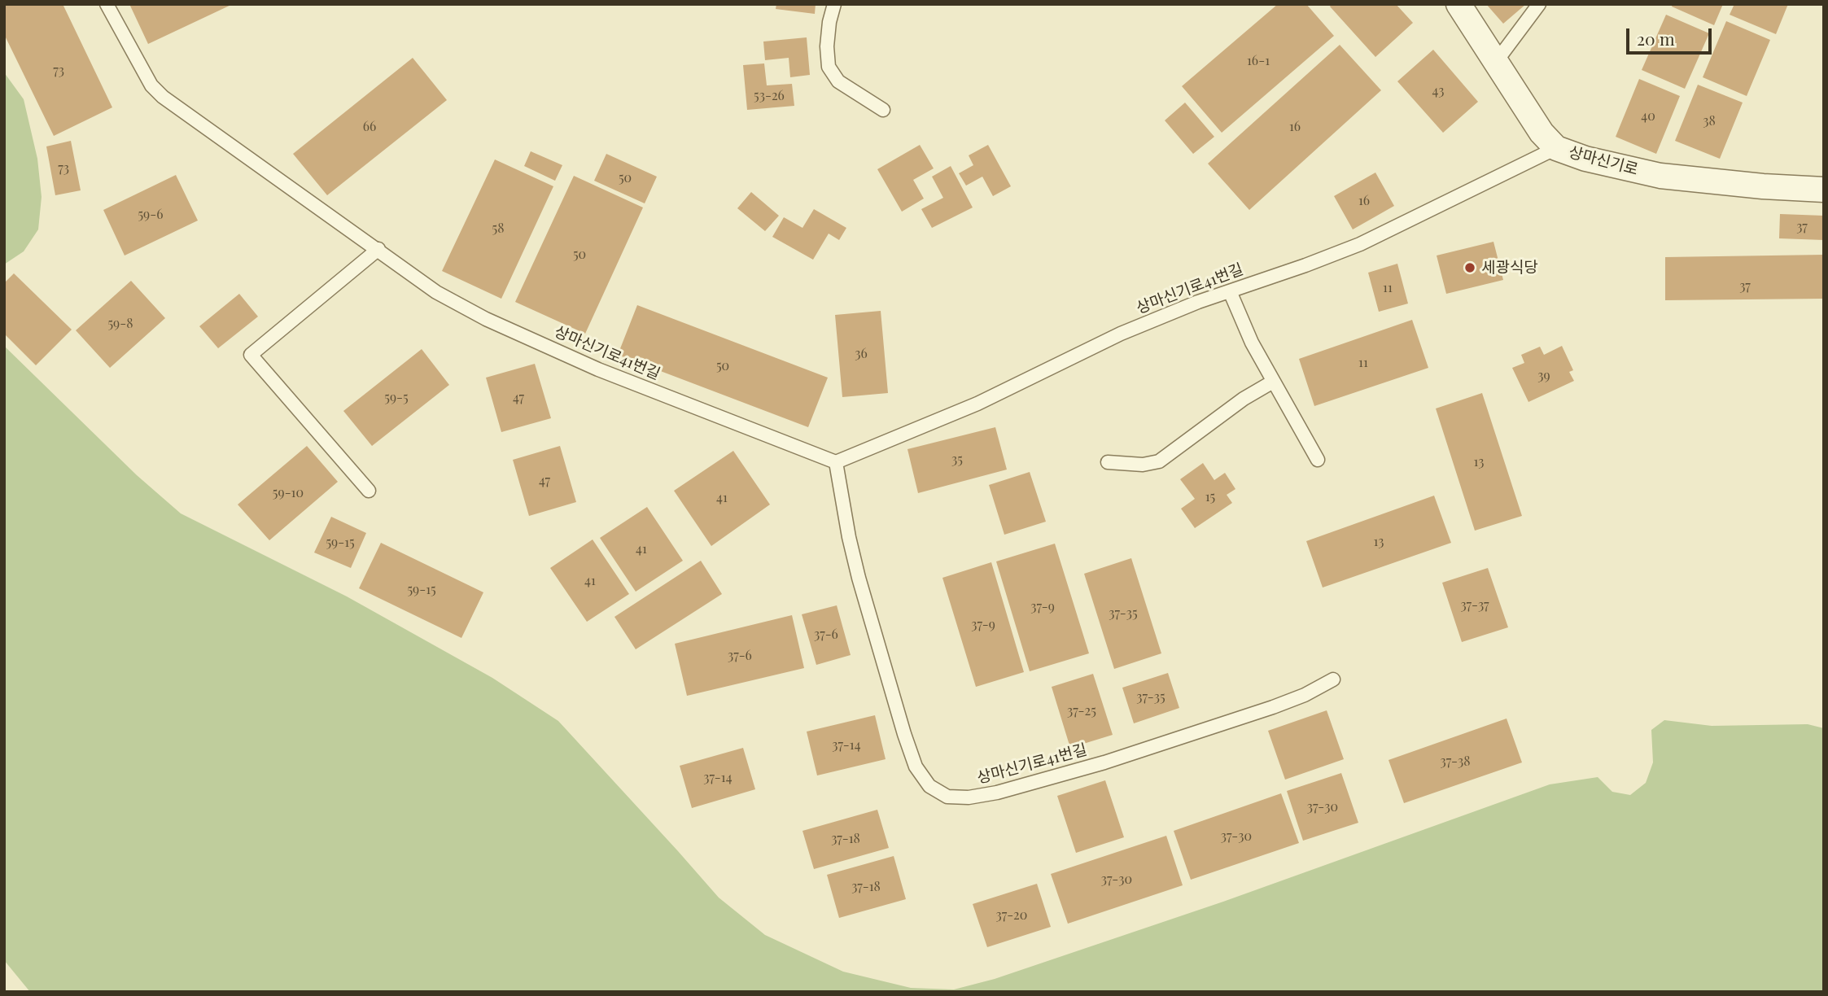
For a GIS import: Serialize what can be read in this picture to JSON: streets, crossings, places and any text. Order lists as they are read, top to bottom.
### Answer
{
  "streets": {
    "street": ["상마신기로"],
    "lane": ["상마신기로41번길"]
  },
  "crossings": [
    ["상마신기로", "상마신기로41번길"]
  ],
  "places": ["세광식당"],
  "house_numbers": [
    "16-1",
    "73",
    "43",
    "53-26",
    "40",
    "38",
    "66",
    "16",
    "73",
    "50",
    "16",
    "59-6",
    "37",
    "58",
    "50",
    "37",
    "11",
    "59-8",
    "36",
    "11",
    "50",
    "39",
    "59-5",
    "47",
    "35",
    "13",
    "47",
    "59-10",
    "15",
    "41",
    "13",
    "59-15",
    "41",
    "41",
    "59-15",
    "37-37",
    "37-9",
    "37-35",
    "37-9",
    "37-6",
    "37-6",
    "37-35",
    "37-25",
    "37-14",
    "37-38",
    "37-14",
    "37-30",
    "37-30",
    "37-18",
    "37-30",
    "37-18",
    "37-20"
  ],
  "scale_bar": "20 m"
}
